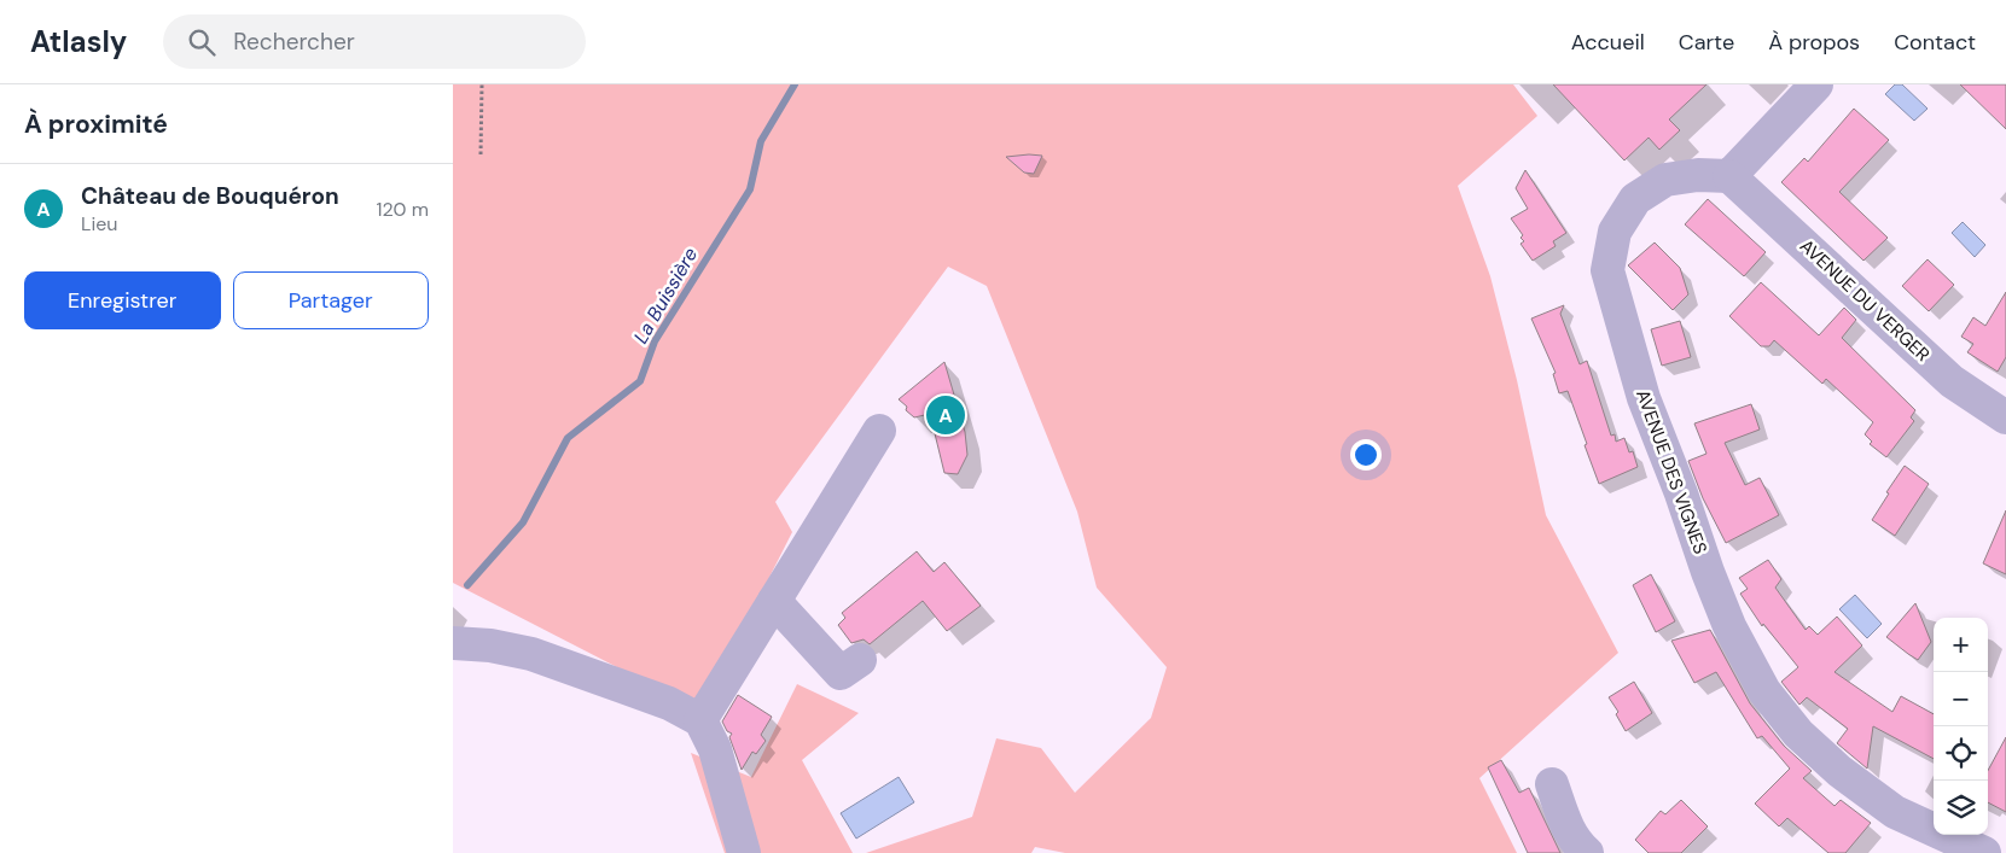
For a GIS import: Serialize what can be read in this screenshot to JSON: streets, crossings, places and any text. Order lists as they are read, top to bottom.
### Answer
{
  "streets": {
    "street": ["AVENUE DU VERGER", "AVENUE DES VIGNES"]
  },
  "crossings": [
    ["AVENUE DU VERGER", "AVENUE DES VIGNES"]
  ],
  "water": ["La Buissière"],
  "page": {
    "header": "Atlasly",
    "search": "Rechercher",
    "nav": [
      "Accueil",
      "Carte",
      "À propos",
      "Contact"
    ],
    "heading": "À proximité",
    "list": [
      {
        "mark": "A",
        "name": "Château de Bouquéron",
        "note": "Lieu",
        "value": "120 m"
      }
    ],
    "buttons": ["Enregistrer", "Partager"],
    "pins": "A",
    "map_buttons": ["+", "−"]
  }
}
